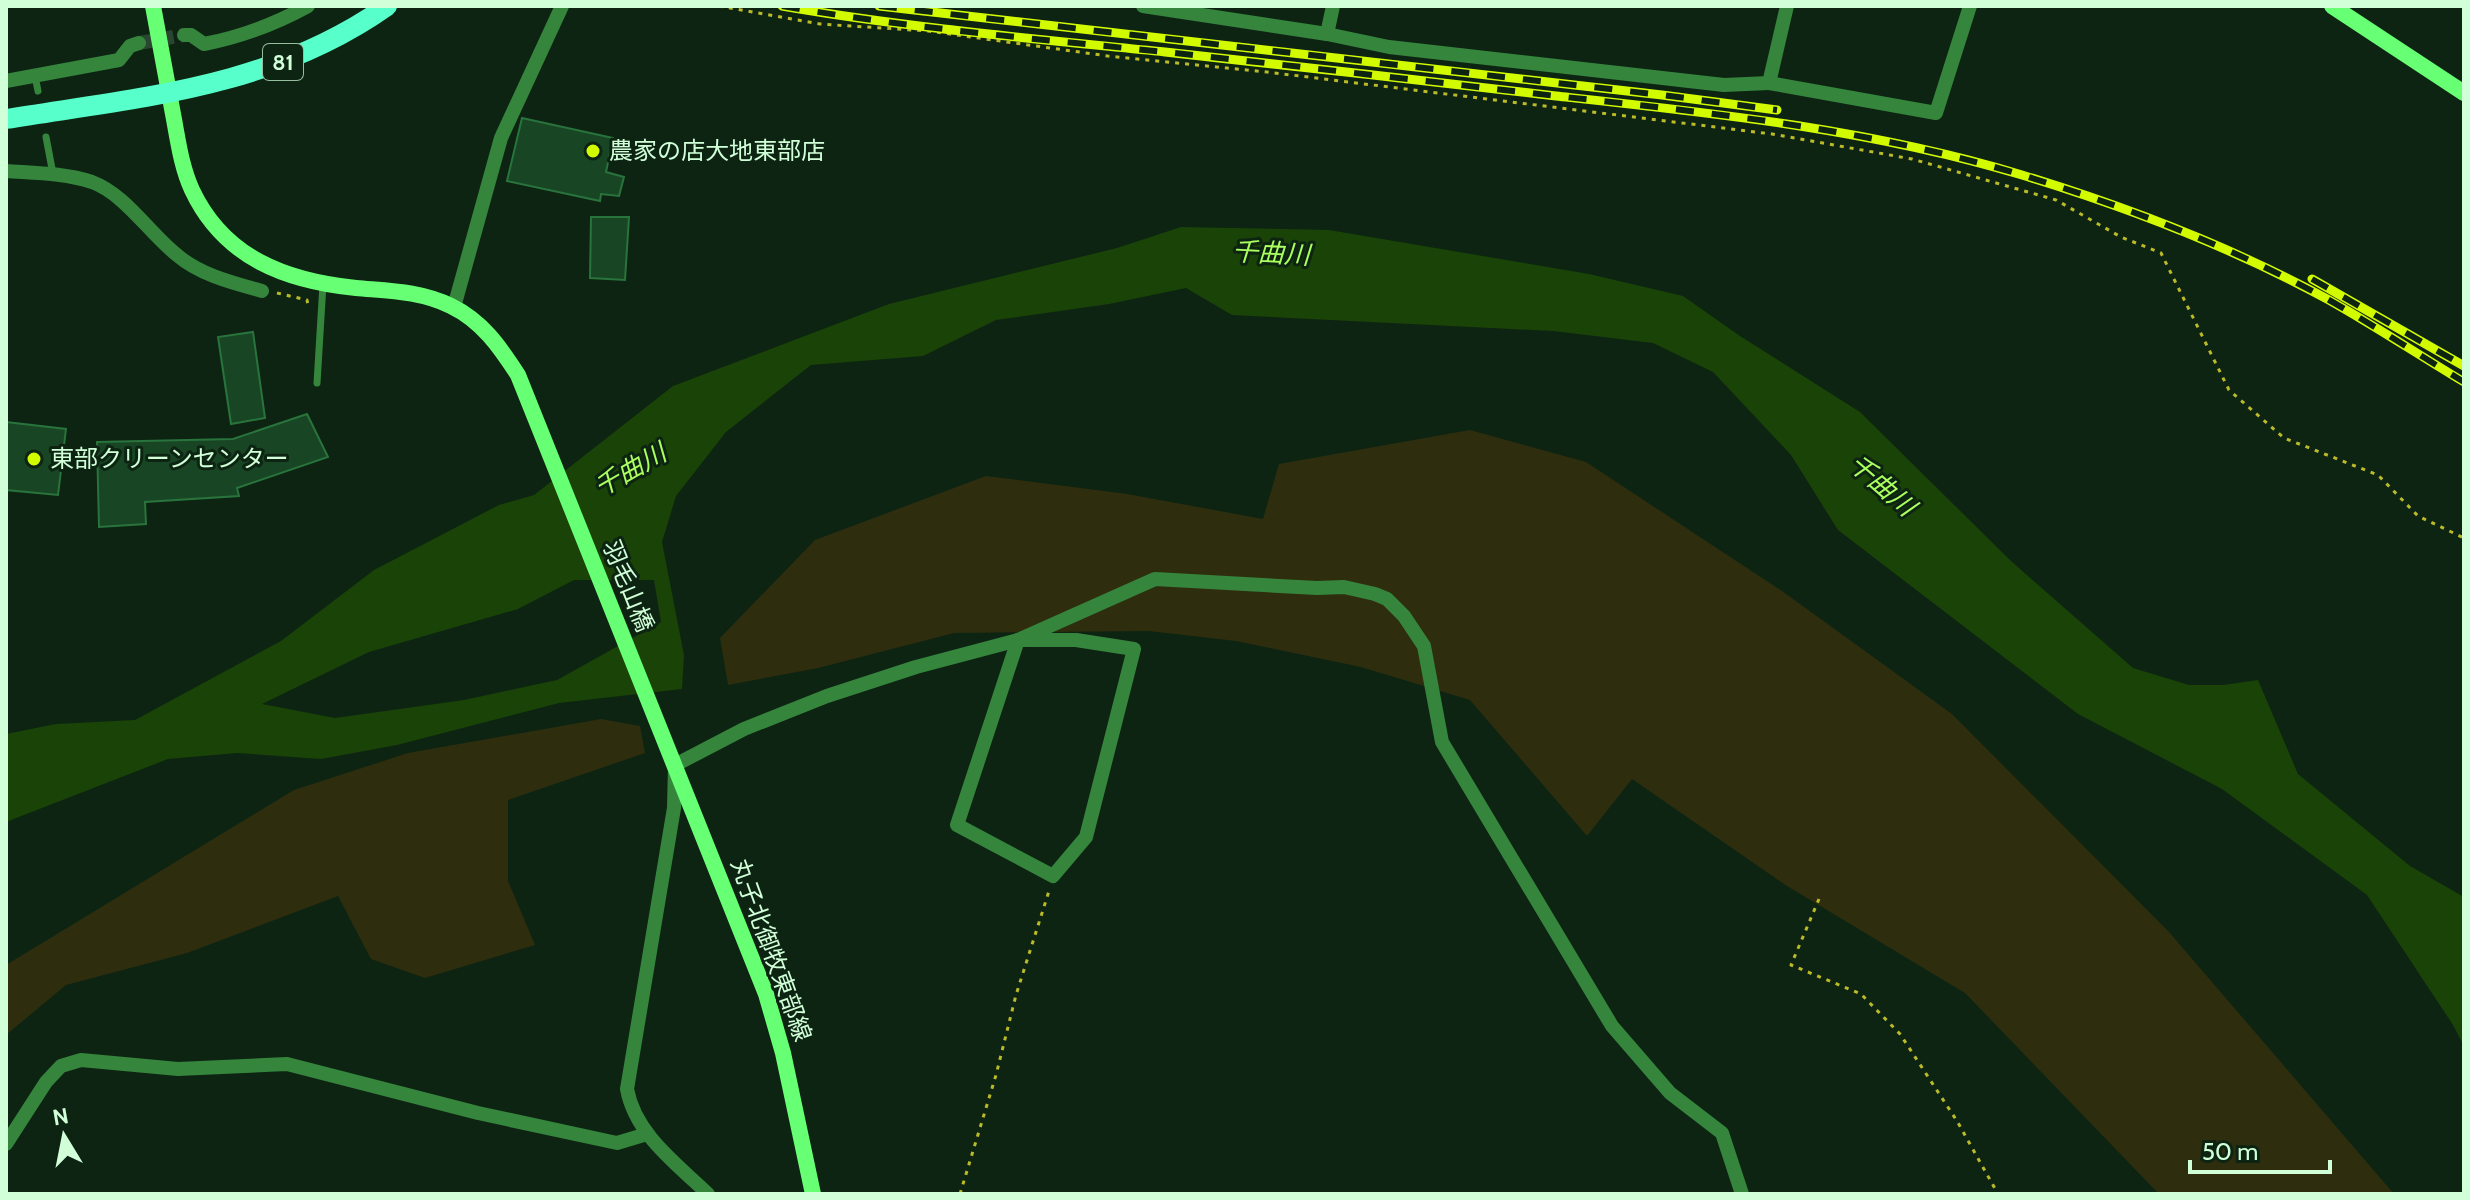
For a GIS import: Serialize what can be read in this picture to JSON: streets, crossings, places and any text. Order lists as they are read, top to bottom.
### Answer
{
  "streets": {
    "main road": ["81", "羽毛山橋", "丸子北御牧東部線"]
  },
  "crossings": [
    ["羽毛山橋", "丸子北御牧東部線"]
  ],
  "water": ["千曲川"],
  "places": ["農家の店大地東部店", "東部クリーンセンター"],
  "scale_bar": "50 m",
  "north": "top"
}
